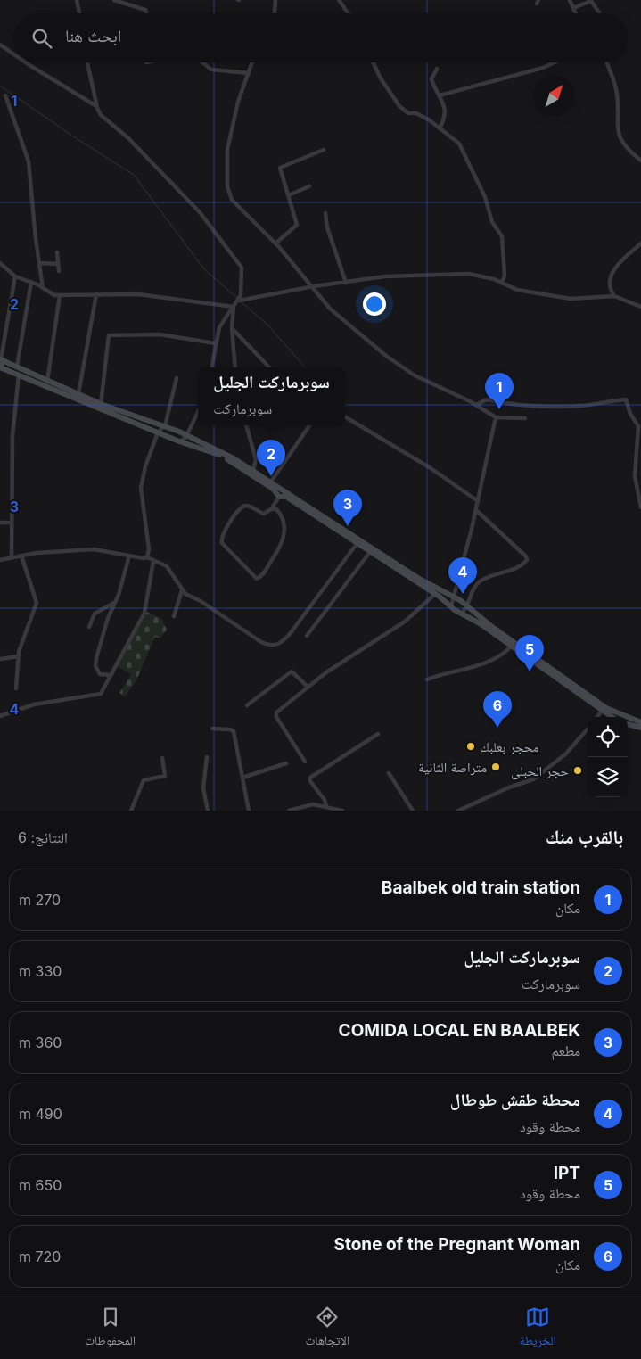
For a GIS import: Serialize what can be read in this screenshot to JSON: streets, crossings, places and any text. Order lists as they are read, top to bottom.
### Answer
{
  "places": ["محجر بعلبك", "متراصة الثانية", "حجر الحبلى"],
  "north": "top right",
  "page": {
    "search": "ابحث هنا",
    "popup": ["سوبرماركت الجليل", "سوبرماركت"],
    "pins": [
      "1",
      "2",
      "3",
      "4",
      "5",
      "6"
    ],
    "heading": ["بالقرب منك", "النتائج: 6"],
    "list": [
      {
        "mark": "1",
        "name": "Baalbek old train station",
        "note": "مكان",
        "value": "270 m"
      },
      {
        "mark": "2",
        "name": "سوبرماركت الجليل",
        "note": "سوبرماركت",
        "value": "330 m"
      },
      {
        "mark": "3",
        "name": "COMIDA LOCAL EN BAALBEK",
        "note": "مطعم",
        "value": "360 m"
      },
      {
        "mark": "4",
        "name": "محطة طقش طوطال",
        "note": "محطة وقود",
        "value": "490 m"
      },
      {
        "mark": "5",
        "name": "IPT",
        "note": "محطة وقود",
        "value": "650 m"
      },
      {
        "mark": "6",
        "name": "Stone of the Pregnant Woman",
        "note": "مكان",
        "value": "720 m"
      }
    ],
    "nav": ["الخريطة", "الاتجاهات", "المحفوظات"]
  },
  "grid": {
    "rows": [
      "1",
      "2",
      "3",
      "4"
    ]
  }
}
